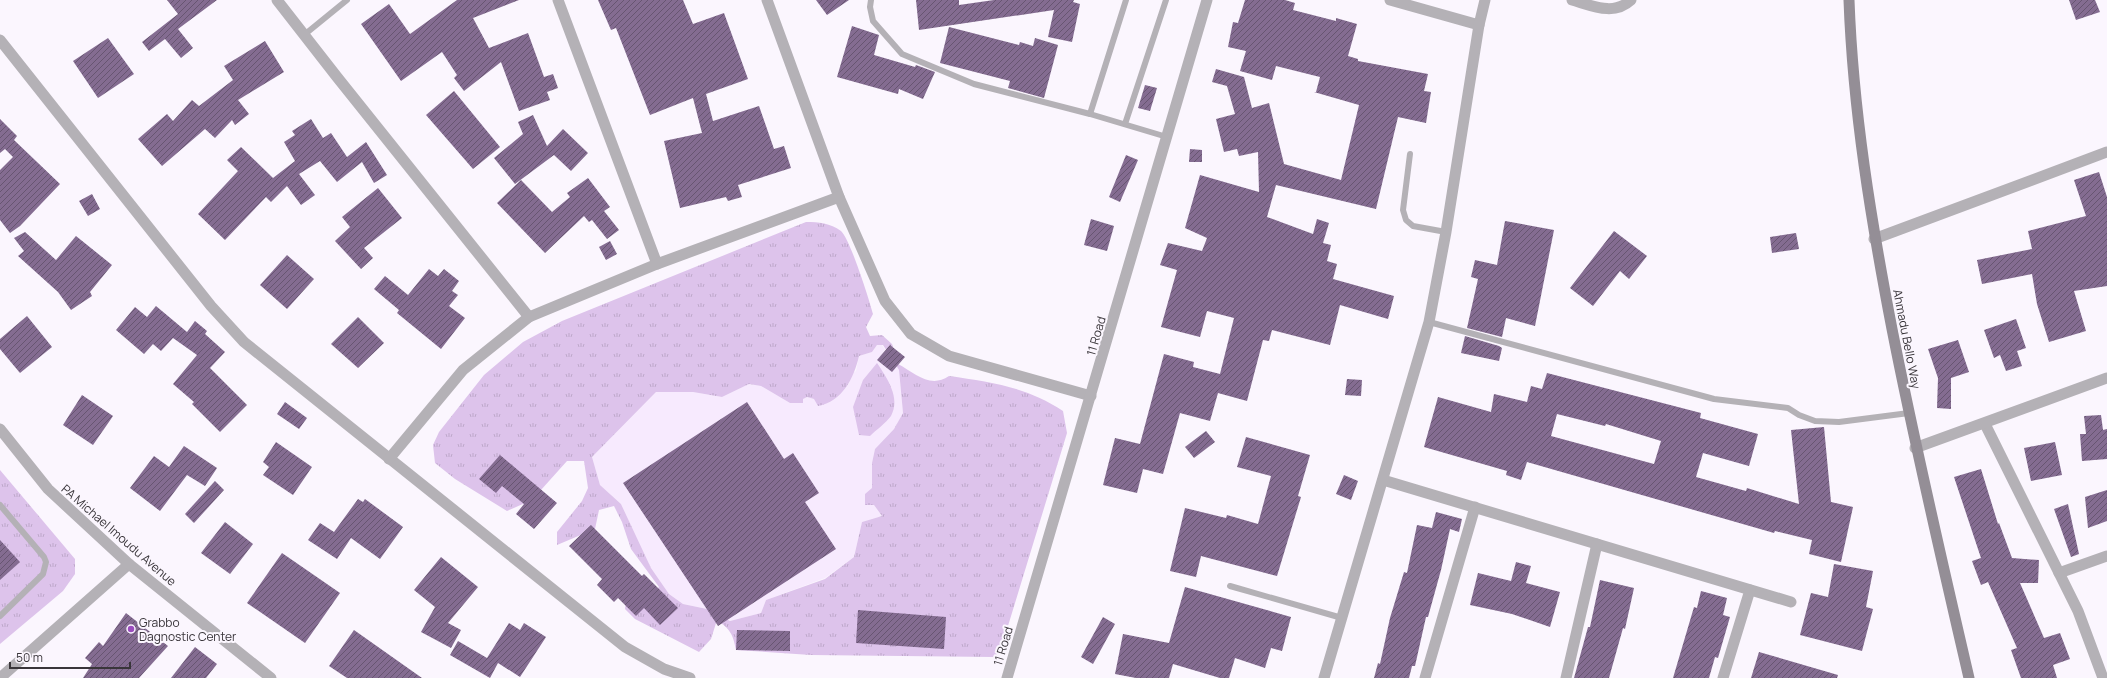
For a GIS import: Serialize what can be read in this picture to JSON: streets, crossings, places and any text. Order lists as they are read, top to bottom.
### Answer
{
  "streets": {
    "main road": ["Ahmadu Bello Way"],
    "street": ["11 Road", "PA Michael Imoudu Avenue"]
  },
  "places": ["Grabbo Dagnostic Center"],
  "scale_bar": "50 m"
}
